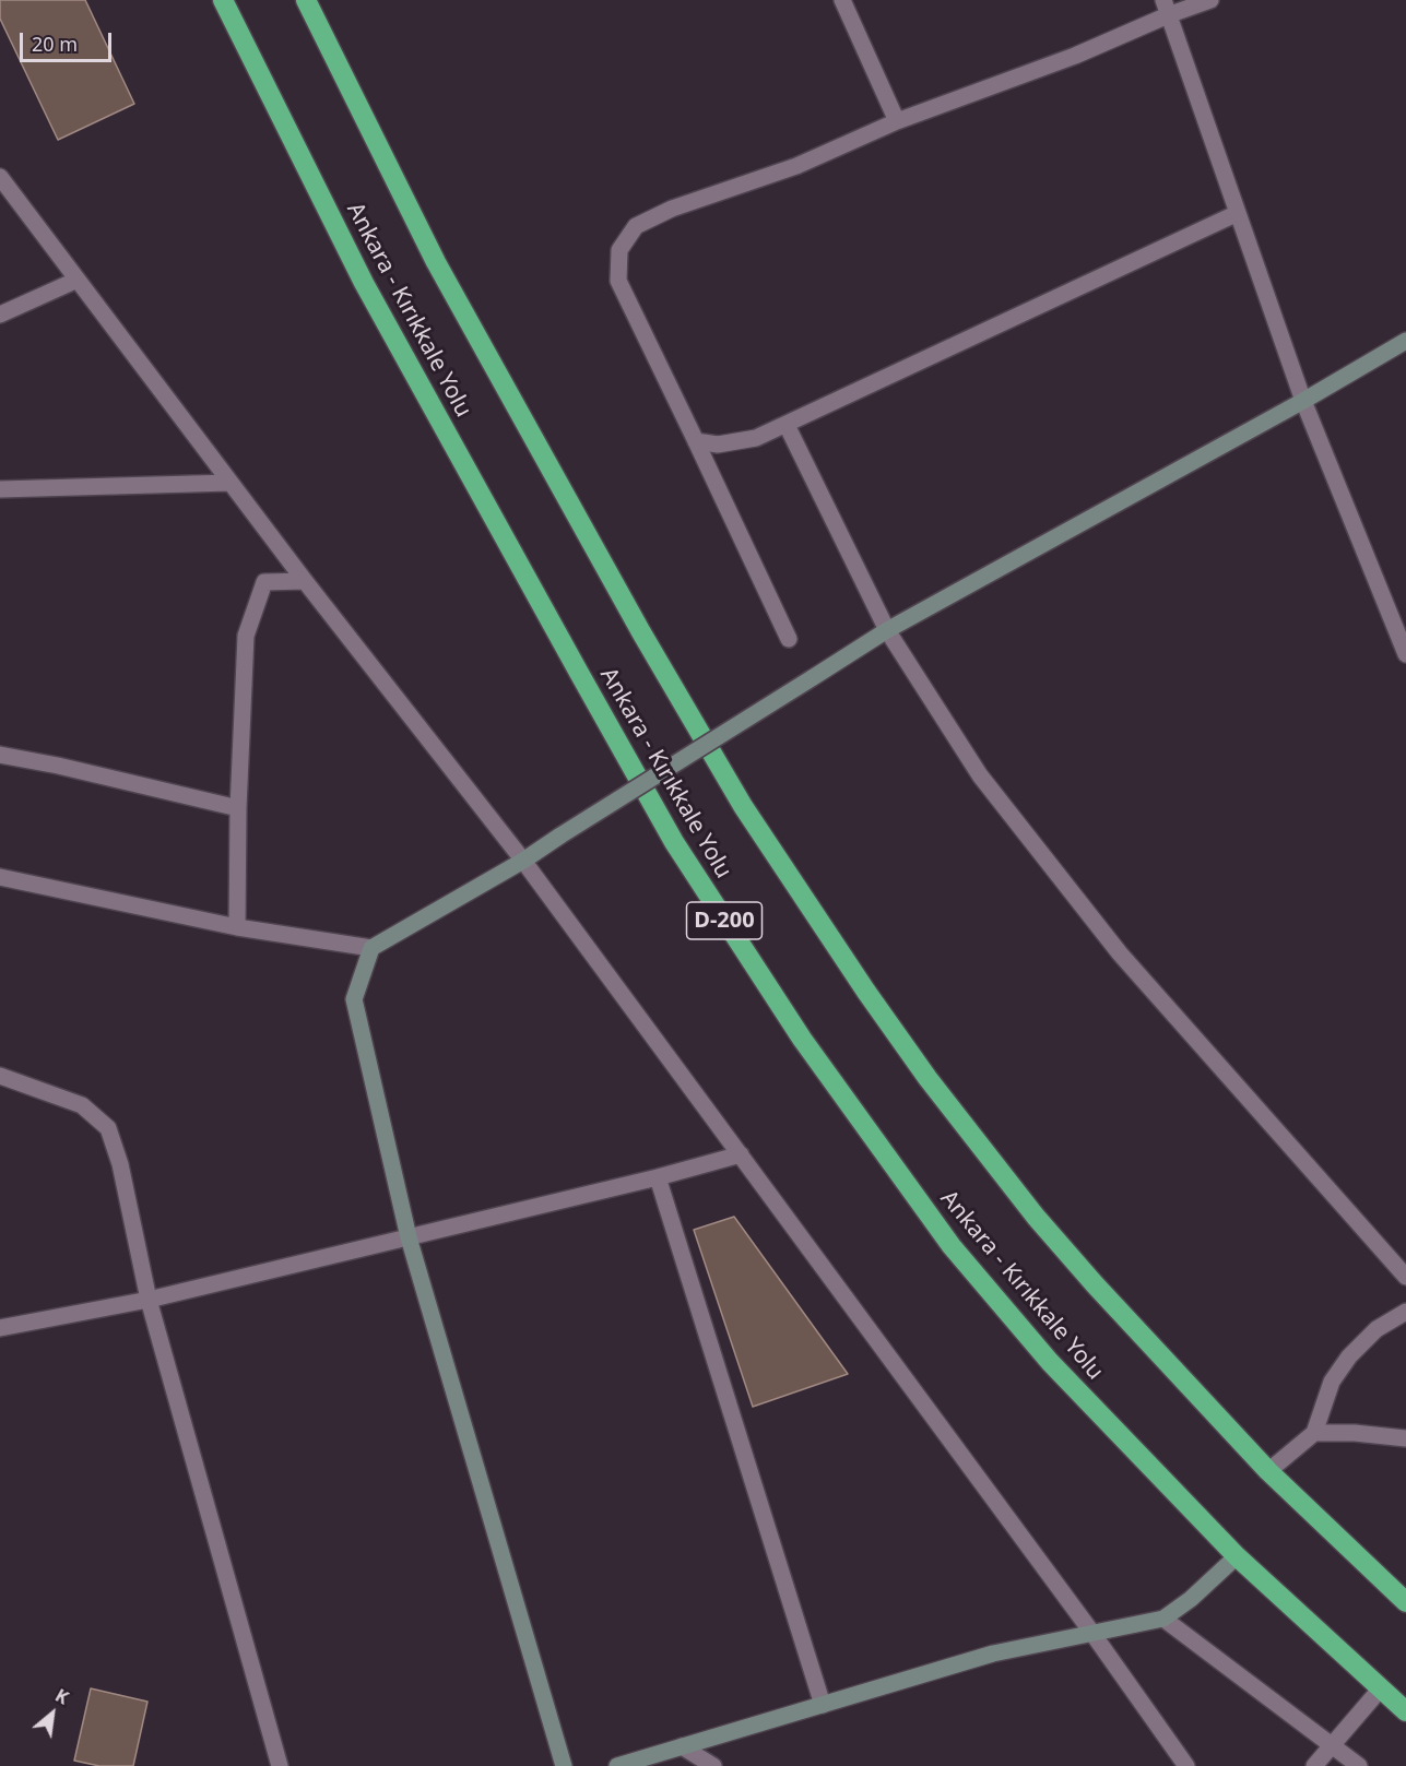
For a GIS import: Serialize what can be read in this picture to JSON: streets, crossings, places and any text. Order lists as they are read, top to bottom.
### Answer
{
  "streets": {
    "highway": ["Ankara - Kırıkkale Yolu", "D-200"]
  },
  "scale_bar": "20 m",
  "north": "top right"
}
